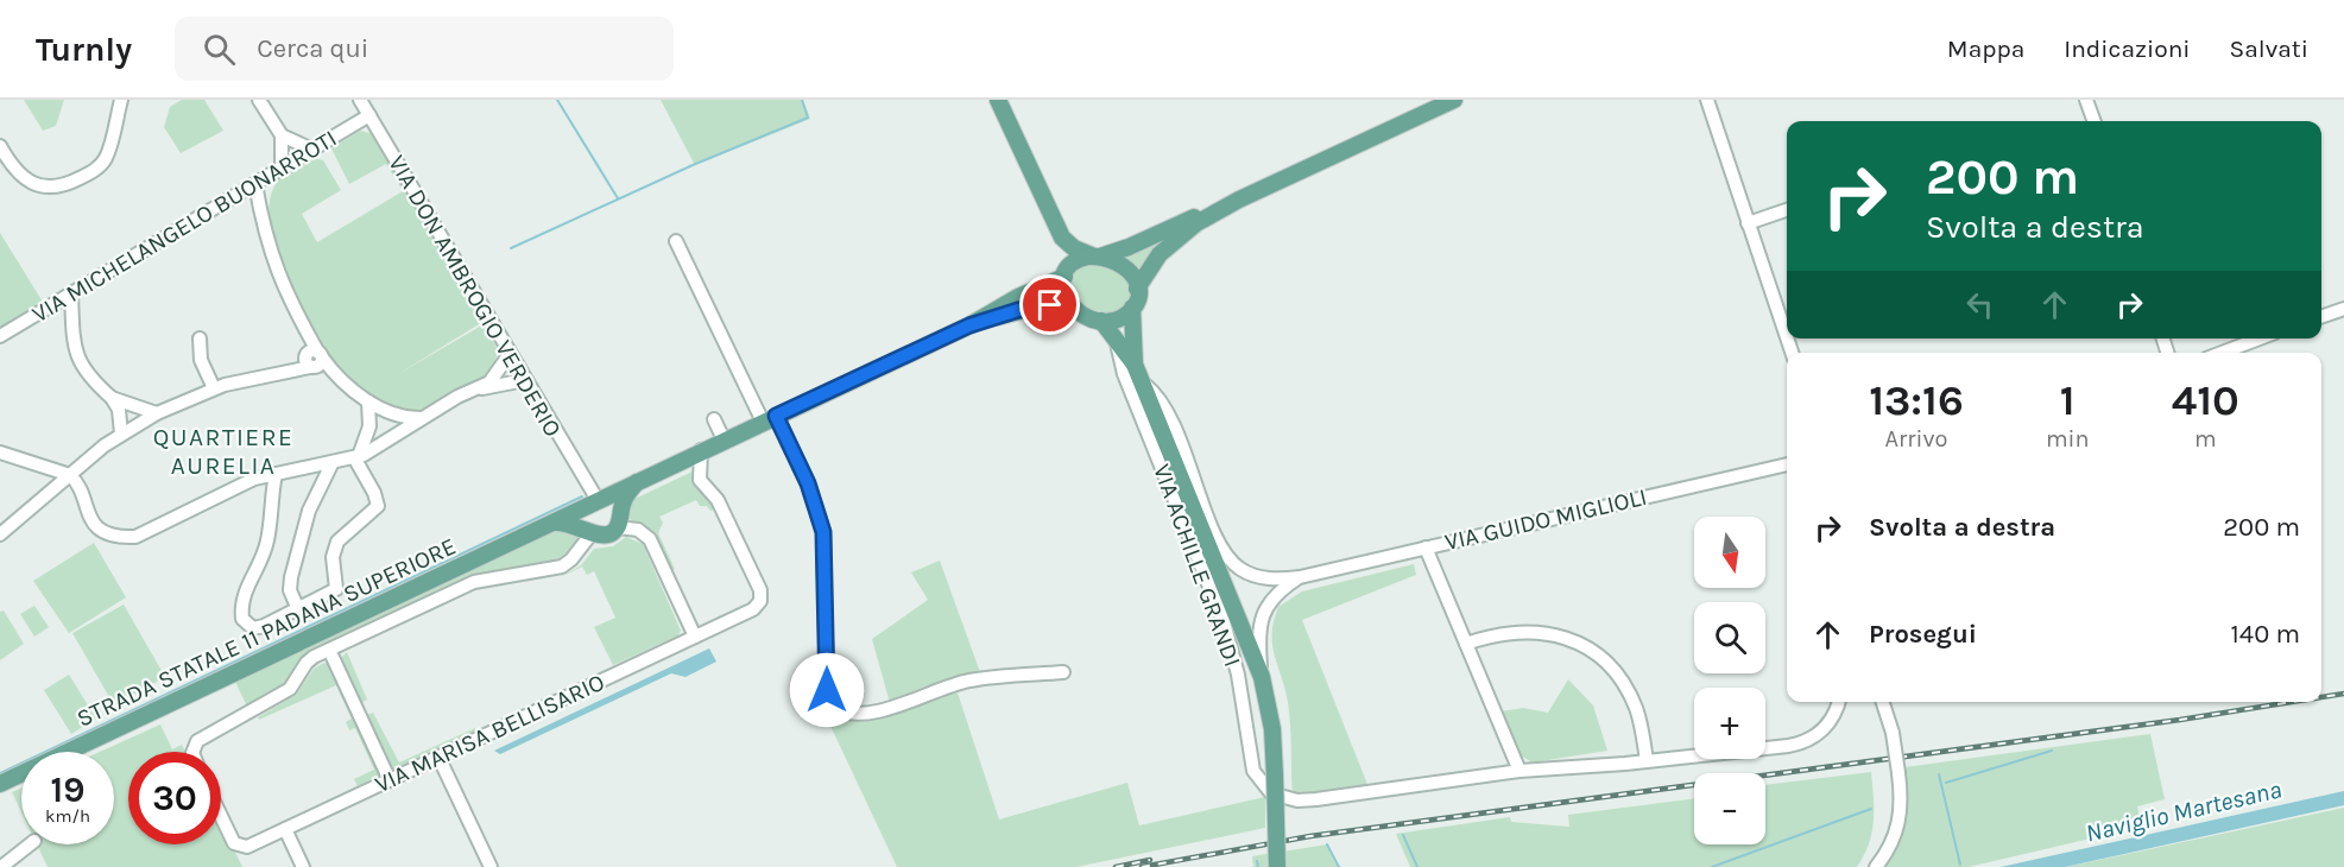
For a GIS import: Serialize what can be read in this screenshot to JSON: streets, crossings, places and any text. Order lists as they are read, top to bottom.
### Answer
{
  "streets": {
    "main road": ["STRADA STATALE 11 PADANA SUPERIORE"],
    "street": [
      "VIA MICHELANGELO BUONARROTI",
      "VIA DON AMBROGIO VERDERIO",
      "VIA GUIDO MIGLIOLI",
      "VIA ACHILLE GRANDI",
      "VIA MARISA BELLISARIO"
    ]
  },
  "crossings": [
    ["VIA MICHELANGELO BUONARROTI", "VIA DON AMBROGIO VERDERIO"],
    ["VIA DON AMBROGIO VERDERIO", "STRADA STATALE 11 PADANA SUPERIORE"],
    ["STRADA STATALE 11 PADANA SUPERIORE", "VIA MARISA BELLISARIO"]
  ],
  "districts": ["QUARTIERE AURELIA"],
  "water": ["Naviglio Martesana"],
  "north": "bottom",
  "page": {
    "header": "Turnly",
    "search": "Cerca qui",
    "nav": ["Mappa", "Indicazioni", "Salvati"],
    "turn": ["200 m", "Svolta a destra"],
    "eta": [
      "13:16",
      "Arrivo",
      "1",
      "min",
      "410",
      "m"
    ],
    "list": [
      {
        "name": "Svolta a destra",
        "value": "200 m"
      },
      {
        "name": "Prosegui",
        "value": "140 m"
      }
    ],
    "map_buttons": ["+", "−"],
    "speed": "19 km/h",
    "limit": "30"
  }
}
